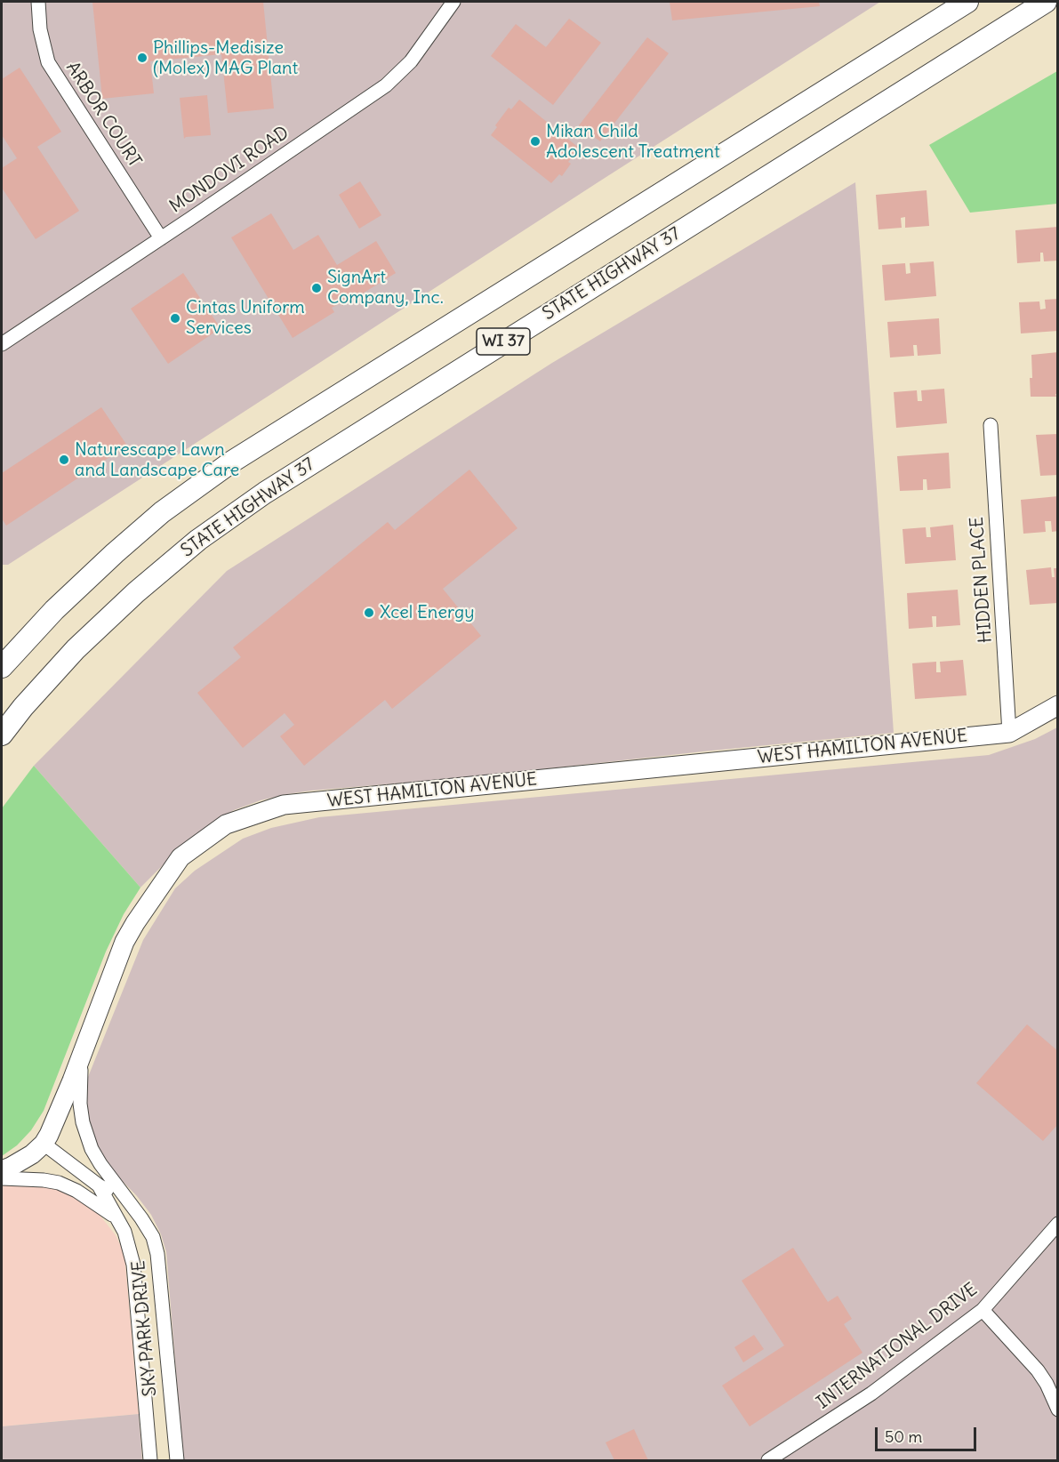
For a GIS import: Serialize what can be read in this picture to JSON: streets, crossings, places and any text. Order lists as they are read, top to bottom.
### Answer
{
  "streets": {
    "main road": ["STATE HIGHWAY 37", "WI 37"],
    "street": [
      "ARBOR COURT",
      "MONDOVI ROAD",
      "HIDDEN PLACE",
      "WEST HAMILTON AVENUE",
      "SKY PARK DRIVE",
      "INTERNATIONAL DRIVE"
    ]
  },
  "crossings": [
    ["ARBOR COURT", "MONDOVI ROAD"],
    ["HIDDEN PLACE", "WEST HAMILTON AVENUE"],
    ["WEST HAMILTON AVENUE", "SKY PARK DRIVE"]
  ],
  "places": [
    "Phillips-Medisize (Molex) MAG Plant",
    "Mikan Child Adolescent Treatment",
    "SignArt Company, Inc.",
    "Cintas Uniform Services",
    "Naturescape Lawn and Landscape Care",
    "Xcel Energy"
  ],
  "scale_bar": "50 m"
}
